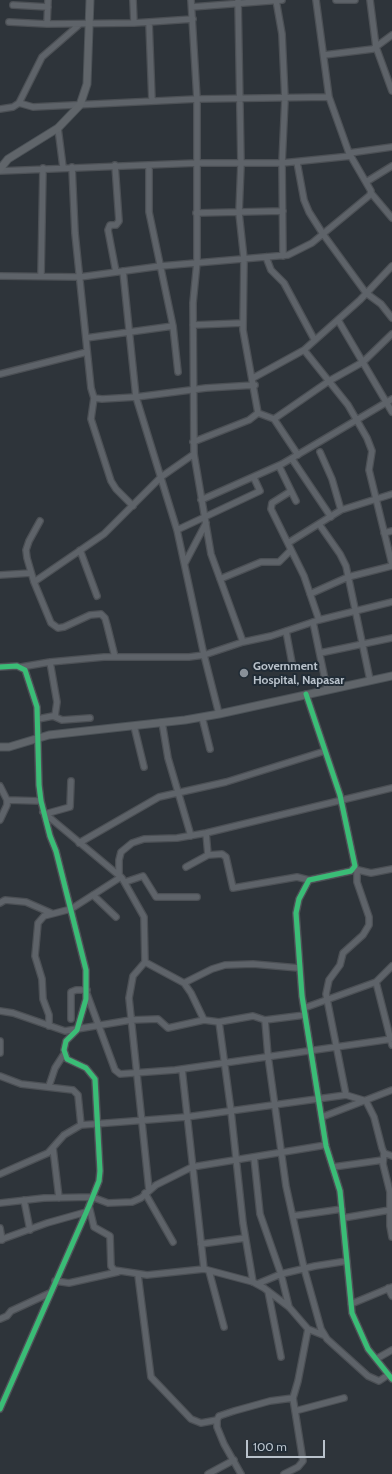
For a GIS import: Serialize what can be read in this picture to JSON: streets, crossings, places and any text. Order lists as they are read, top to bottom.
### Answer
{
  "places": ["Government Hospital, Napasar"],
  "scale_bar": "100 m"
}
